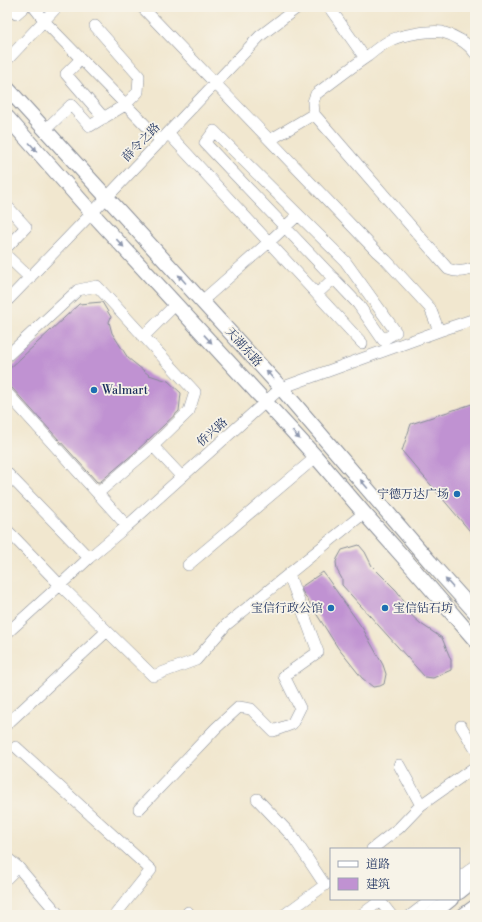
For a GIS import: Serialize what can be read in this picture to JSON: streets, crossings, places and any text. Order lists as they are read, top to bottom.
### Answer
{
  "streets": {
    "main road": ["天湖东路"],
    "street": ["薛令之路", "侨兴路"]
  },
  "crossings": [
    ["薛令之路", "天湖东路"],
    ["天湖东路", "侨兴路"]
  ],
  "places": [
    "Walmart",
    "宁德万达广场",
    "宝信行政公馆",
    "宝信钻石坊"
  ],
  "legend": ["道路", "建筑"]
}
